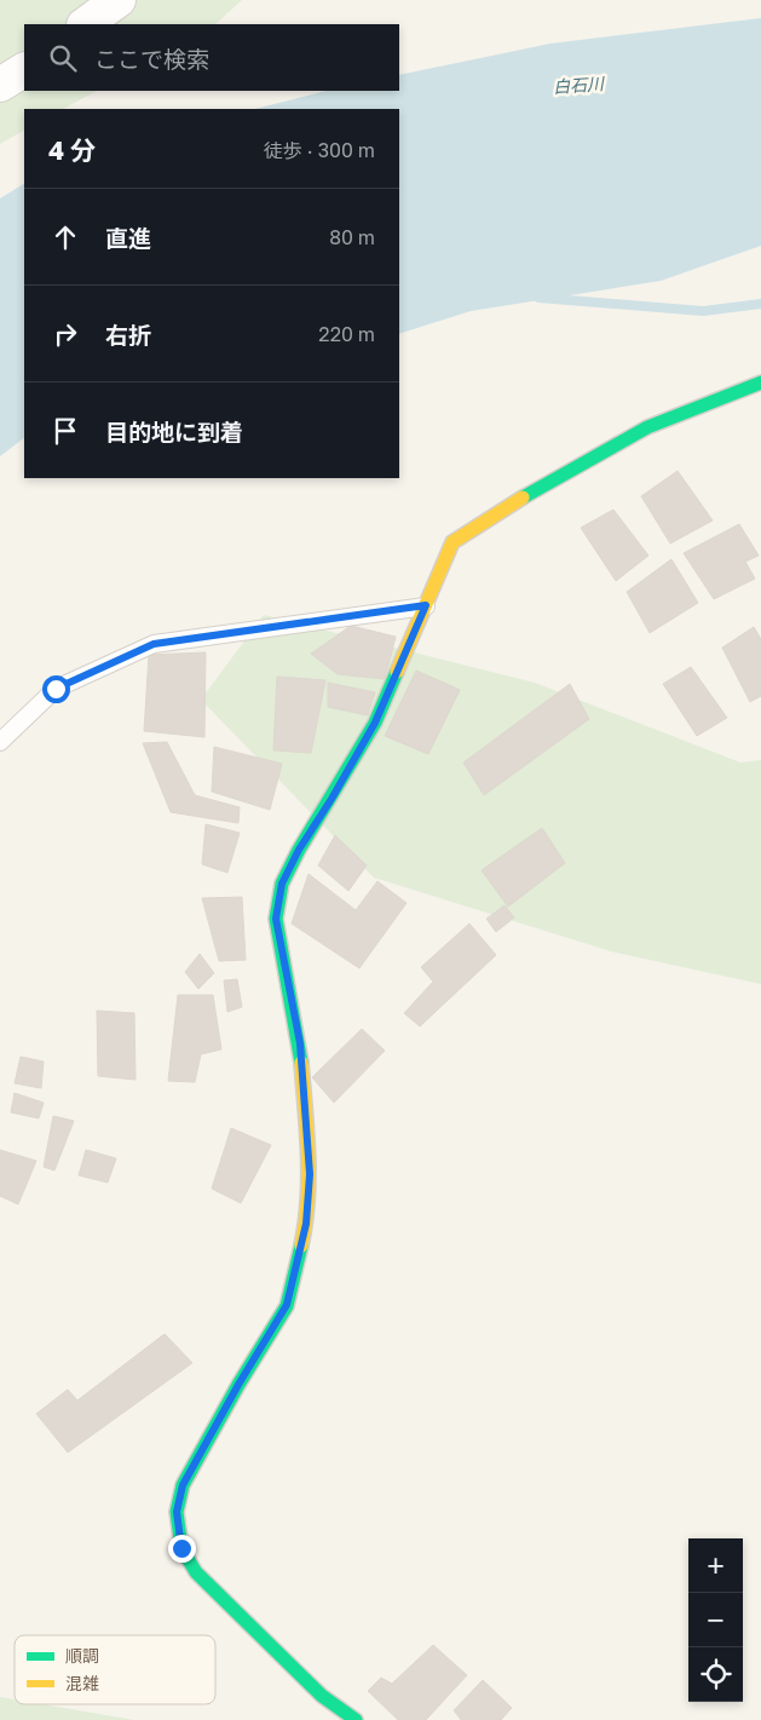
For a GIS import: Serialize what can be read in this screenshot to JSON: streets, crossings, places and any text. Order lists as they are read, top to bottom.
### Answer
{
  "water": ["白石川"],
  "legend": ["順調", "混雑"],
  "page": {
    "search": "ここで検索",
    "heading": ["4 分", "徒歩 · 300 m"],
    "list": [
      ["直進", "80 m"],
      ["右折", "220 m"],
      "目的地に到着"
    ],
    "map_buttons": ["+", "−"]
  }
}
